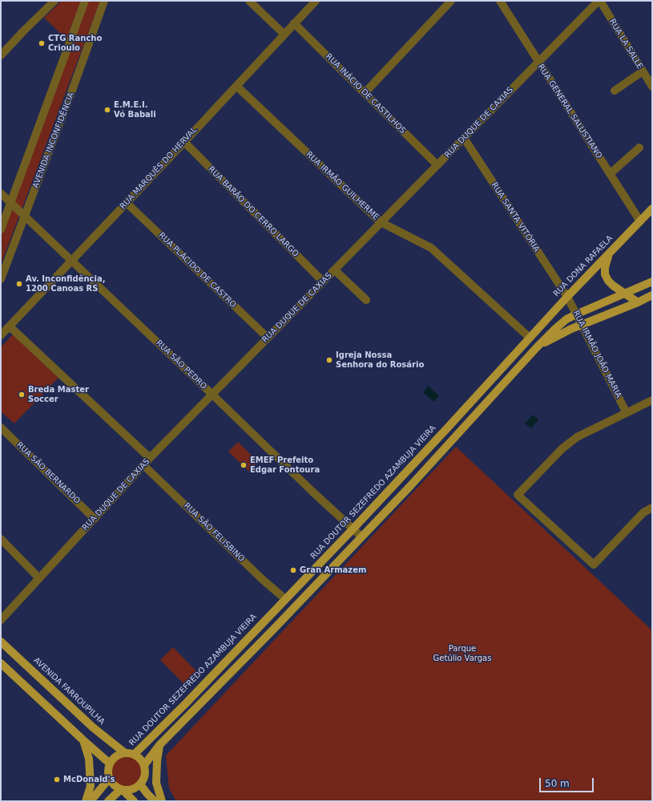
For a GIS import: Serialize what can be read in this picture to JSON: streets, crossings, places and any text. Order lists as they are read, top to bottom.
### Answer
{
  "streets": {
    "main road": ["RUA DONA RAFAELA", "RUA DOUTOR SEZEFREDO AZAMBUJA VIEIRA", "AVENIDA FARROUPILHA"],
    "street": [
      "RUA LA SALLE",
      "RUA INÁCIO DE CASTILHOS",
      "RUA GENERAL SALUSTIANO",
      "RUA DUQUE DE CAXIAS",
      "AVENIDA INCONFIDÊNCIA",
      "RUA MARQUÊS DO HERVAL",
      "RUA IRMÃO GUILHERME",
      "RUA BARÃO DO CERRO LARGO",
      "RUA SANTA VITÓRIA",
      "RUA PLÁCIDO DE CASTRO",
      "RUA IRMÃO JOÃO MARIA",
      "RUA SÃO PEDRO",
      "RUA SÃO BERNARDO",
      "RUA SÃO FELISBINO"
    ]
  },
  "crossings": [
    ["RUA LA SALLE", "RUA DUQUE DE CAXIAS"],
    ["RUA INÁCIO DE CASTILHOS", "RUA DUQUE DE CAXIAS"],
    ["RUA INÁCIO DE CASTILHOS", "RUA MARQUÊS DO HERVAL"],
    ["RUA GENERAL SALUSTIANO", "RUA DUQUE DE CAXIAS"],
    ["RUA GENERAL SALUSTIANO", "RUA DONA RAFAELA"],
    ["RUA DUQUE DE CAXIAS", "RUA IRMÃO GUILHERME"],
    ["RUA DUQUE DE CAXIAS", "RUA BARÃO DO CERRO LARGO"],
    ["RUA DUQUE DE CAXIAS", "RUA SANTA VITÓRIA"],
    ["RUA DUQUE DE CAXIAS", "RUA PLÁCIDO DE CASTRO"],
    ["RUA DUQUE DE CAXIAS", "RUA SÃO PEDRO"],
    ["RUA DUQUE DE CAXIAS", "RUA SÃO BERNARDO"],
    ["RUA DUQUE DE CAXIAS", "RUA SÃO FELISBINO"],
    ["AVENIDA INCONFIDÊNCIA", "RUA SÃO PEDRO"],
    ["RUA MARQUÊS DO HERVAL", "RUA IRMÃO GUILHERME"],
    ["RUA MARQUÊS DO HERVAL", "RUA BARÃO DO CERRO LARGO"],
    ["RUA MARQUÊS DO HERVAL", "RUA PLÁCIDO DE CASTRO"],
    ["RUA MARQUÊS DO HERVAL", "RUA SÃO PEDRO"],
    ["RUA IRMÃO GUILHERME", "RUA DONA RAFAELA"],
    ["RUA IRMÃO GUILHERME", "RUA DOUTOR SEZEFREDO AZAMBUJA VIEIRA"],
    ["RUA SANTA VITÓRIA", "RUA DONA RAFAELA"],
    ["RUA SANTA VITÓRIA", "RUA IRMÃO JOÃO MARIA"],
    ["RUA DONA RAFAELA", "RUA IRMÃO JOÃO MARIA"],
    ["RUA DONA RAFAELA", "RUA DOUTOR SEZEFREDO AZAMBUJA VIEIRA"],
    ["RUA SÃO PEDRO", "RUA DOUTOR SEZEFREDO AZAMBUJA VIEIRA"],
    ["RUA DOUTOR SEZEFREDO AZAMBUJA VIEIRA", "RUA SÃO FELISBINO"],
    ["RUA DOUTOR SEZEFREDO AZAMBUJA VIEIRA", "AVENIDA FARROUPILHA"]
  ],
  "parks": ["Parque Getúlio Vargas"],
  "places": [
    "CTG Rancho Crioulo",
    "E.M.E.I. Vó Babali",
    "Av. Inconfidência, 1200 Canoas RS",
    "Igreja Nossa Senhora do Rosário",
    "Breda Master Soccer",
    "EMEF Prefeito Edgar Fontoura",
    "Gran Armazem",
    "McDonald's"
  ],
  "scale_bar": "50 m"
}
